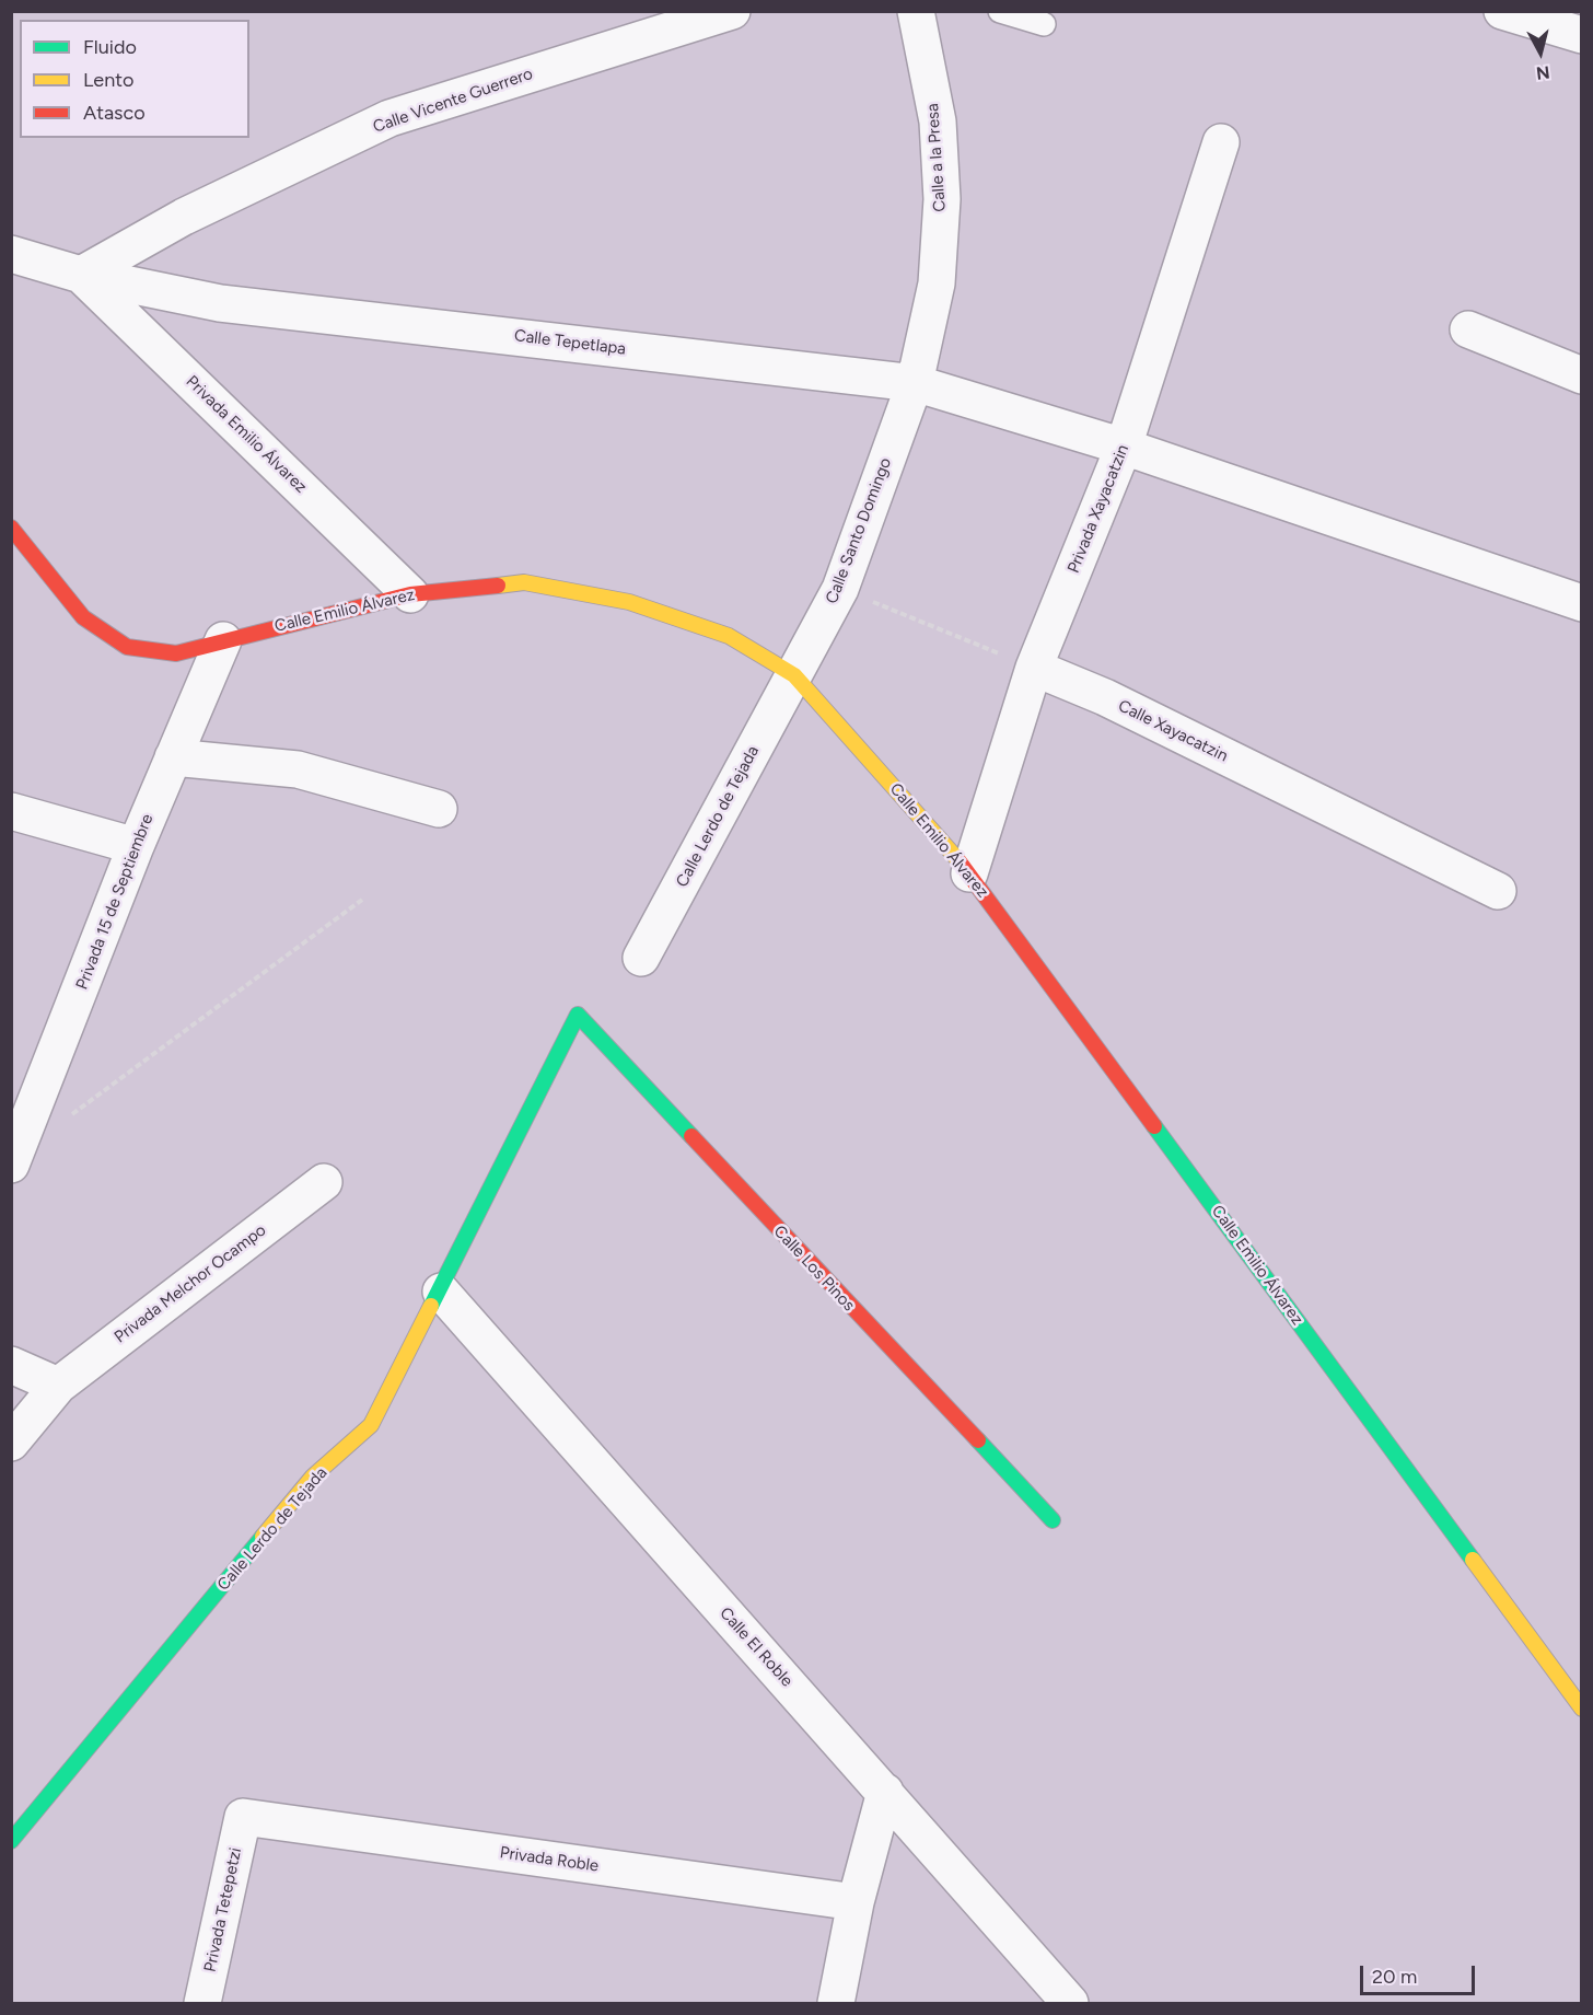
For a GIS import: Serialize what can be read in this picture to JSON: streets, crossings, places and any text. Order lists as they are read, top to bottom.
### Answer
{
  "streets": {
    "street": [
      "Calle Vicente Guerrero",
      "Calle a la Presa",
      "Calle Tepetlapa",
      "Privada Emilio Álvarez",
      "Privada Xayacatzin",
      "Calle Santo Domingo",
      "Calle Emilio Álvarez",
      "Calle Xayacatzin",
      "Calle Lerdo de Tejada",
      "Privada 15 de Septiembre",
      "Calle Los Pinos",
      "Privada Melchor Ocampo",
      "Calle El Roble",
      "Privada Roble",
      "Privada Tetepetzi"
    ]
  },
  "crossings": [
    ["Calle Vicente Guerrero", "Calle Tepetlapa"],
    ["Calle Vicente Guerrero", "Privada Emilio Álvarez"],
    ["Calle a la Presa", "Calle Tepetlapa"],
    ["Calle a la Presa", "Calle Santo Domingo"],
    ["Calle Tepetlapa", "Privada Emilio Álvarez"],
    ["Calle Tepetlapa", "Privada Xayacatzin"],
    ["Calle Tepetlapa", "Calle Santo Domingo"],
    ["Privada Emilio Álvarez", "Calle Emilio Álvarez"],
    ["Privada Xayacatzin", "Calle Emilio Álvarez"],
    ["Privada Xayacatzin", "Calle Xayacatzin"],
    ["Calle Santo Domingo", "Calle Emilio Álvarez"],
    ["Calle Santo Domingo", "Calle Lerdo de Tejada"],
    ["Calle Emilio Álvarez", "Calle Lerdo de Tejada"],
    ["Calle Emilio Álvarez", "Privada 15 de Septiembre"],
    ["Calle Lerdo de Tejada", "Calle Los Pinos"],
    ["Calle Lerdo de Tejada", "Calle El Roble"],
    ["Privada Roble", "Privada Tetepetzi"]
  ],
  "legend": ["Fluido", "Lento", "Atasco"],
  "scale_bar": "20 m",
  "north": "bottom"
}
